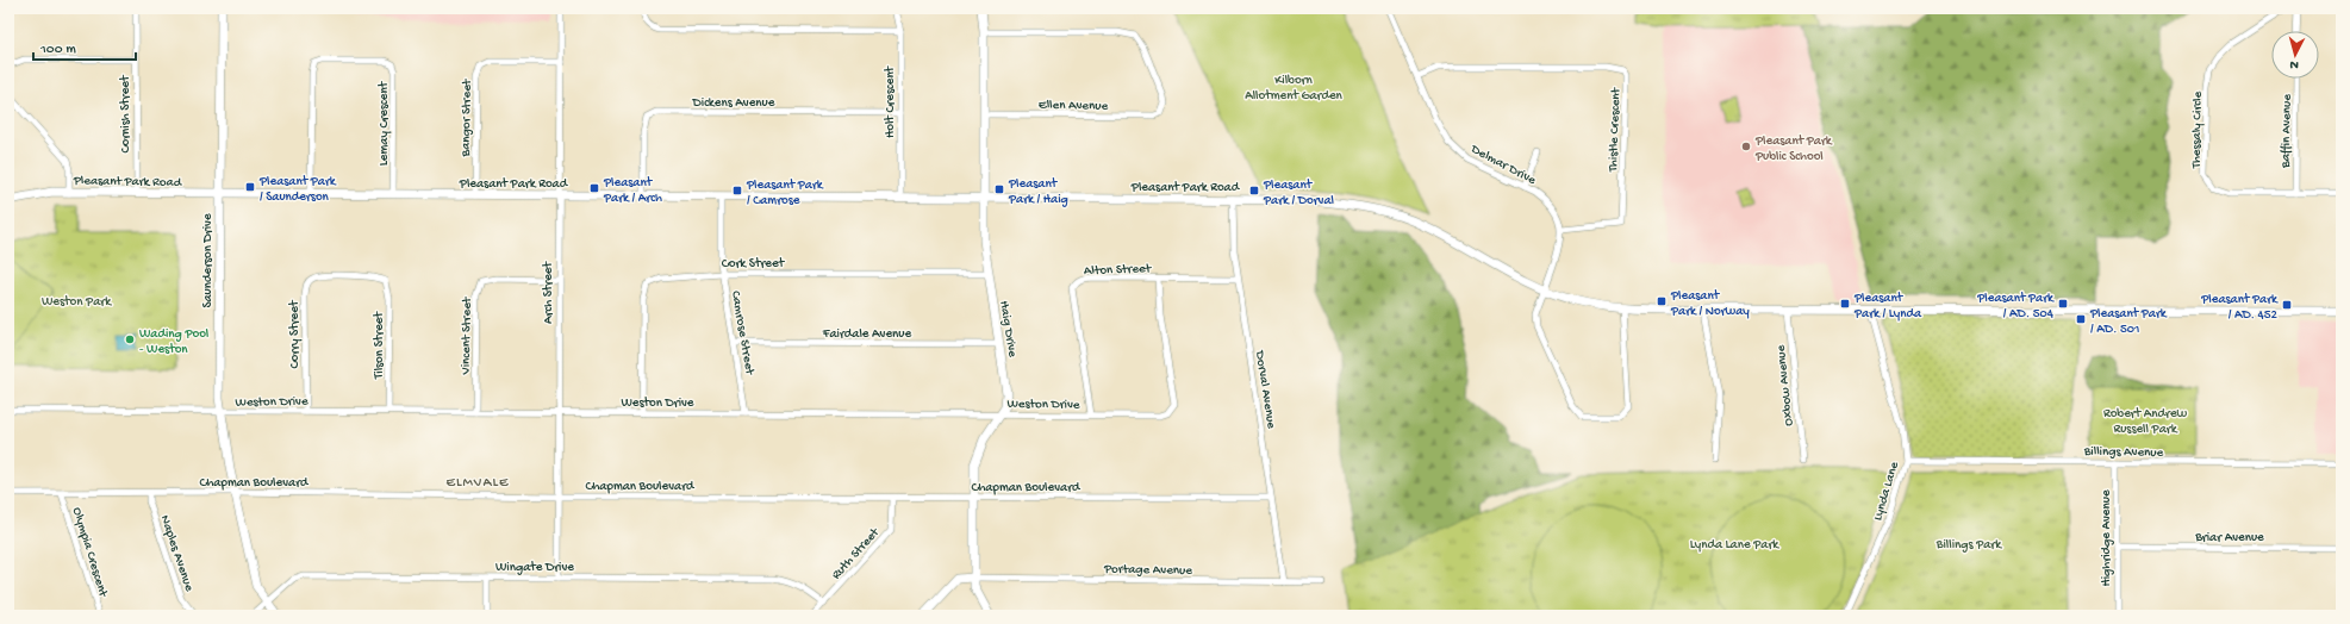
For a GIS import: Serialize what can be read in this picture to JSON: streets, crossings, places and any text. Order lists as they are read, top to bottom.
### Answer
{
  "streets": {
    "street": [
      "Dickens Avenue",
      "Holt Crescent",
      "Ellen Avenue",
      "Cornish Street",
      "Bangor Street",
      "Lemay Crescent",
      "Thistle Crescent",
      "Thessaly Circle",
      "Baffin Avenue",
      "Delmar Drive",
      "Pleasant Park Road",
      "Saunderson Drive",
      "Cork Street",
      "Alton Street",
      "Arch Street",
      "Haig Drive",
      "Camrose Street",
      "Fairdale Avenue",
      "Corry Street",
      "Vincent Street",
      "Tilson Street",
      "Oxbow Avenue",
      "Dorval Avenue",
      "Weston Drive",
      "Billings Avenue",
      "Chapman Boulevard",
      "Lynda Lane",
      "Briar Avenue",
      "Highridge Avenue",
      "Olympia Crescent",
      "Naples Avenue",
      "Ruth Street",
      "Wingate Drive",
      "Portage Avenue"
    ]
  },
  "crossings": [
    ["Dickens Avenue", "Holt Crescent"],
    ["Dickens Avenue", "Pleasant Park Road"],
    ["Holt Crescent", "Pleasant Park Road"],
    ["Ellen Avenue", "Haig Drive"],
    ["Cornish Street", "Pleasant Park Road"],
    ["Bangor Street", "Pleasant Park Road"],
    ["Bangor Street", "Arch Street"],
    ["Lemay Crescent", "Pleasant Park Road"],
    ["Thistle Crescent", "Delmar Drive"],
    ["Thessaly Circle", "Baffin Avenue"],
    ["Pleasant Park Road", "Saunderson Drive"],
    ["Pleasant Park Road", "Arch Street"],
    ["Pleasant Park Road", "Haig Drive"],
    ["Pleasant Park Road", "Camrose Street"],
    ["Pleasant Park Road", "Oxbow Avenue"],
    ["Pleasant Park Road", "Dorval Avenue"],
    ["Pleasant Park Road", "Lynda Lane"],
    ["Saunderson Drive", "Weston Drive"],
    ["Saunderson Drive", "Chapman Boulevard"],
    ["Saunderson Drive", "Wingate Drive"],
    ["Cork Street", "Haig Drive"],
    ["Cork Street", "Camrose Street"],
    ["Cork Street", "Weston Drive"],
    ["Alton Street", "Dorval Avenue"],
    ["Alton Street", "Weston Drive"],
    ["Arch Street", "Vincent Street"],
    ["Arch Street", "Weston Drive"],
    ["Arch Street", "Chapman Boulevard"],
    ["Arch Street", "Wingate Drive"],
    ["Haig Drive", "Fairdale Avenue"],
    ["Haig Drive", "Weston Drive"],
    ["Haig Drive", "Chapman Boulevard"],
    ["Haig Drive", "Portage Avenue"],
    ["Camrose Street", "Fairdale Avenue"],
    ["Camrose Street", "Weston Drive"],
    ["Corry Street", "Tilson Street"],
    ["Corry Street", "Weston Drive"],
    ["Vincent Street", "Weston Drive"],
    ["Tilson Street", "Weston Drive"],
    ["Dorval Avenue", "Chapman Boulevard"],
    ["Dorval Avenue", "Portage Avenue"],
    ["Billings Avenue", "Lynda Lane"],
    ["Billings Avenue", "Highridge Avenue"],
    ["Chapman Boulevard", "Olympia Crescent"],
    ["Chapman Boulevard", "Naples Avenue"],
    ["Chapman Boulevard", "Ruth Street"],
    ["Briar Avenue", "Highridge Avenue"],
    ["Ruth Street", "Wingate Drive"]
  ],
  "districts": ["ELMVALE"],
  "parks": [
    "Kilborn Allotment Garden",
    "Weston Park",
    "Robert Andrew Russell Park",
    "Lynda Lane Park",
    "Billings Park"
  ],
  "places": {
    "other": ["Pleasant Park Public School", "Wading Pool - Weston"],
    "transit": [
      "Pleasant Park / Saunderson",
      "Pleasant Park / Arch",
      "Pleasant Park / Haig",
      "Pleasant Park / Camrose",
      "Pleasant Park / Dorval",
      "Pleasant Park / Norway",
      "Pleasant Park / Lynda",
      "Pleasant Park / AD. 504",
      "Pleasant Park / AD. 452",
      "Pleasant Park / AD. 501"
    ]
  },
  "scale_bar": "100 m",
  "north": "bottom"
}
